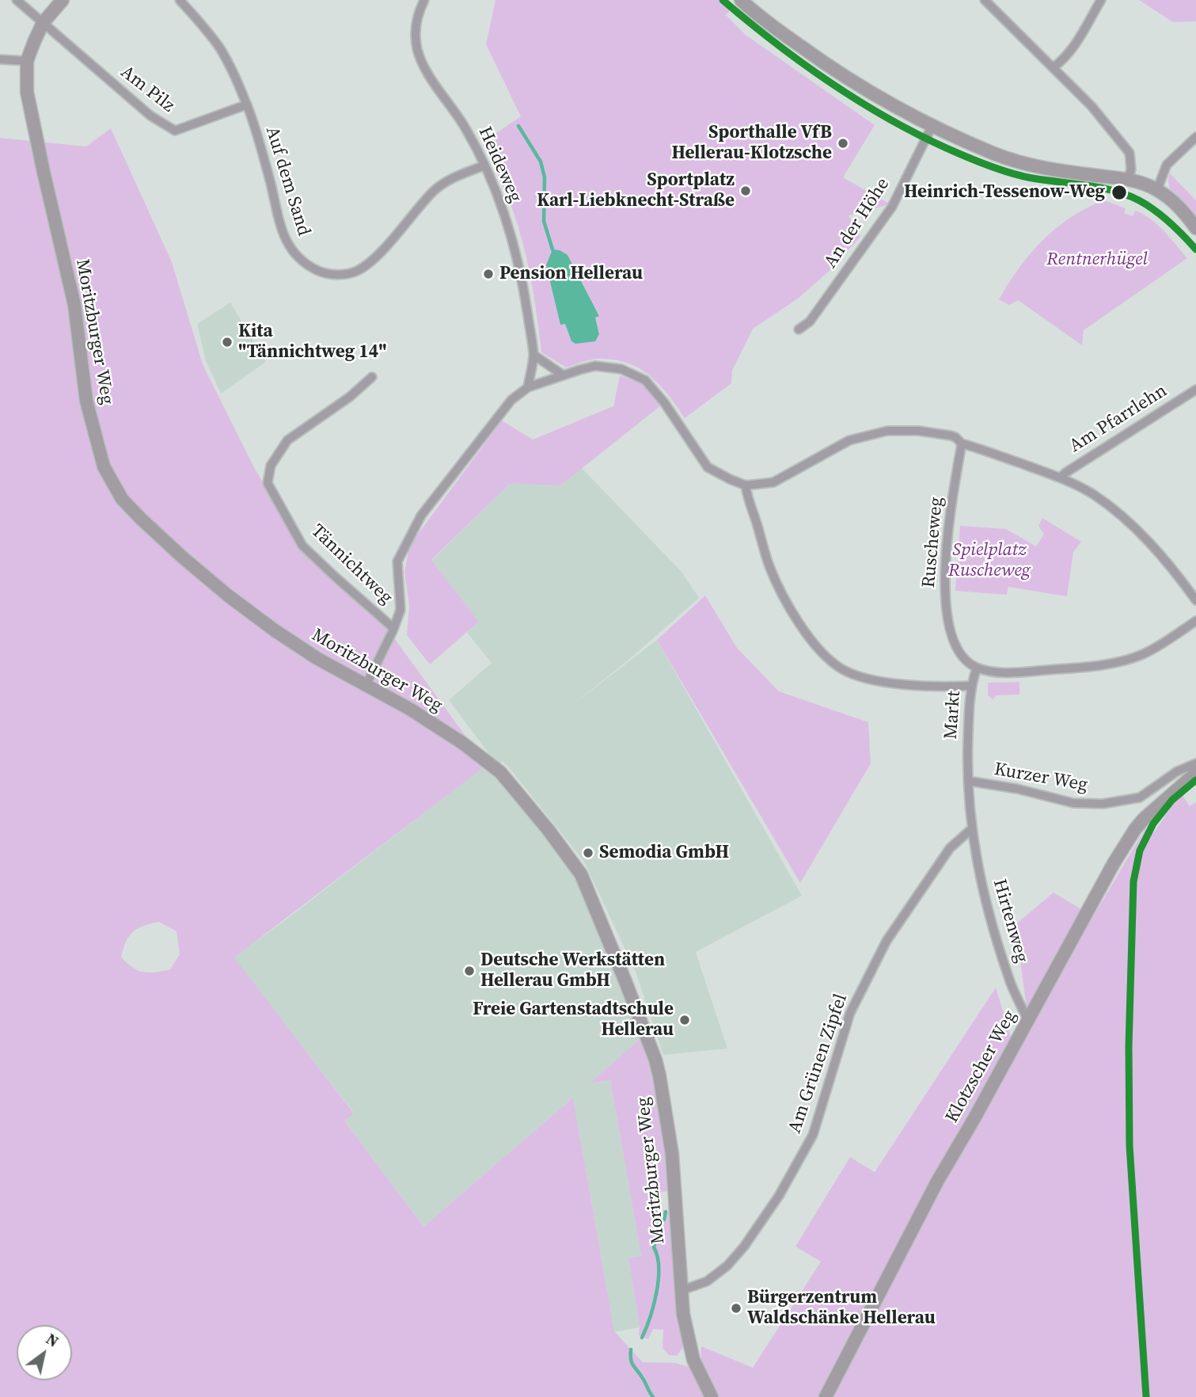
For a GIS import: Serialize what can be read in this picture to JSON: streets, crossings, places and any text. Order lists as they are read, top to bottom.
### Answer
{
  "streets": {
    "street": [
      "Am Pilz",
      "Heideweg",
      "Auf dem Sand",
      "An der Höhe",
      "Moritzburger Weg",
      "Am Pfarrlehn",
      "Ruscheweg",
      "Tännichtweg",
      "Markt",
      "Kurzer Weg",
      "Hirtenweg",
      "Am Grünen Zipfel",
      "Klotzscher Weg"
    ]
  },
  "crossings": [
    ["Am Pilz", "Auf dem Sand"],
    ["Am Pilz", "Moritzburger Weg"],
    ["Heideweg", "Auf dem Sand"],
    ["Moritzburger Weg", "Am Grünen Zipfel"],
    ["Ruscheweg", "Markt"],
    ["Markt", "Kurzer Weg"],
    ["Markt", "Hirtenweg"],
    ["Markt", "Am Grünen Zipfel"],
    ["Hirtenweg", "Am Grünen Zipfel"],
    ["Hirtenweg", "Klotzscher Weg"]
  ],
  "parks": ["Rentnerhügel", "Spielplatz Ruscheweg"],
  "places": [
    "Sporthalle VfB Hellerau-Klotzsche",
    "Sportplatz Karl-Liebknecht-Straße",
    "Heinrich-Tessenow-Weg",
    "Pension Hellerau",
    "Kita \"Tännichtweg 14\"",
    "Semodia GmbH",
    "Deutsche Werkstätten Hellerau GmbH",
    "Freie Gartenstadtschule Hellerau",
    "Bürgerzentrum Waldschänke Hellerau"
  ],
  "north": "top right"
}
